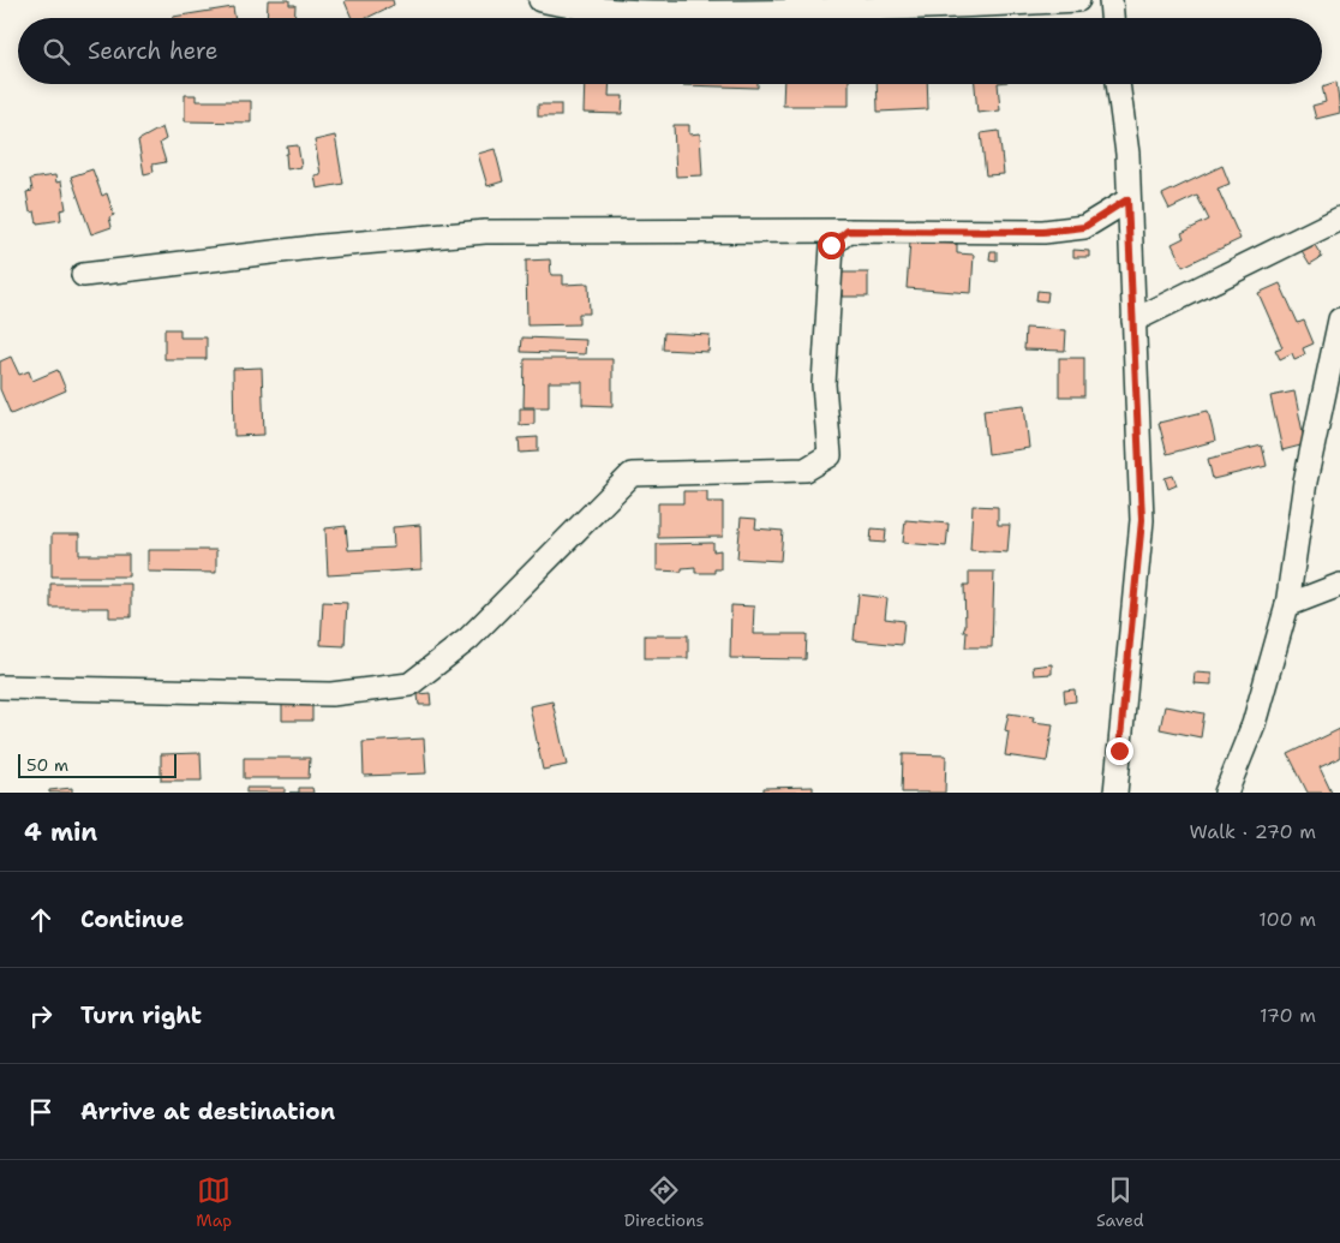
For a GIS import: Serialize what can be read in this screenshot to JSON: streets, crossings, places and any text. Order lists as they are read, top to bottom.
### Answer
{
  "scale_bar": "50 m",
  "page": {
    "search": "Search here",
    "scale": "50 m",
    "heading": ["4 min", "Walk · 270 m"],
    "list": [
      ["Continue", "100 m"],
      ["Turn right", "170 m"],
      "Arrive at destination"
    ],
    "nav": ["Map", "Directions", "Saved"]
  }
}
